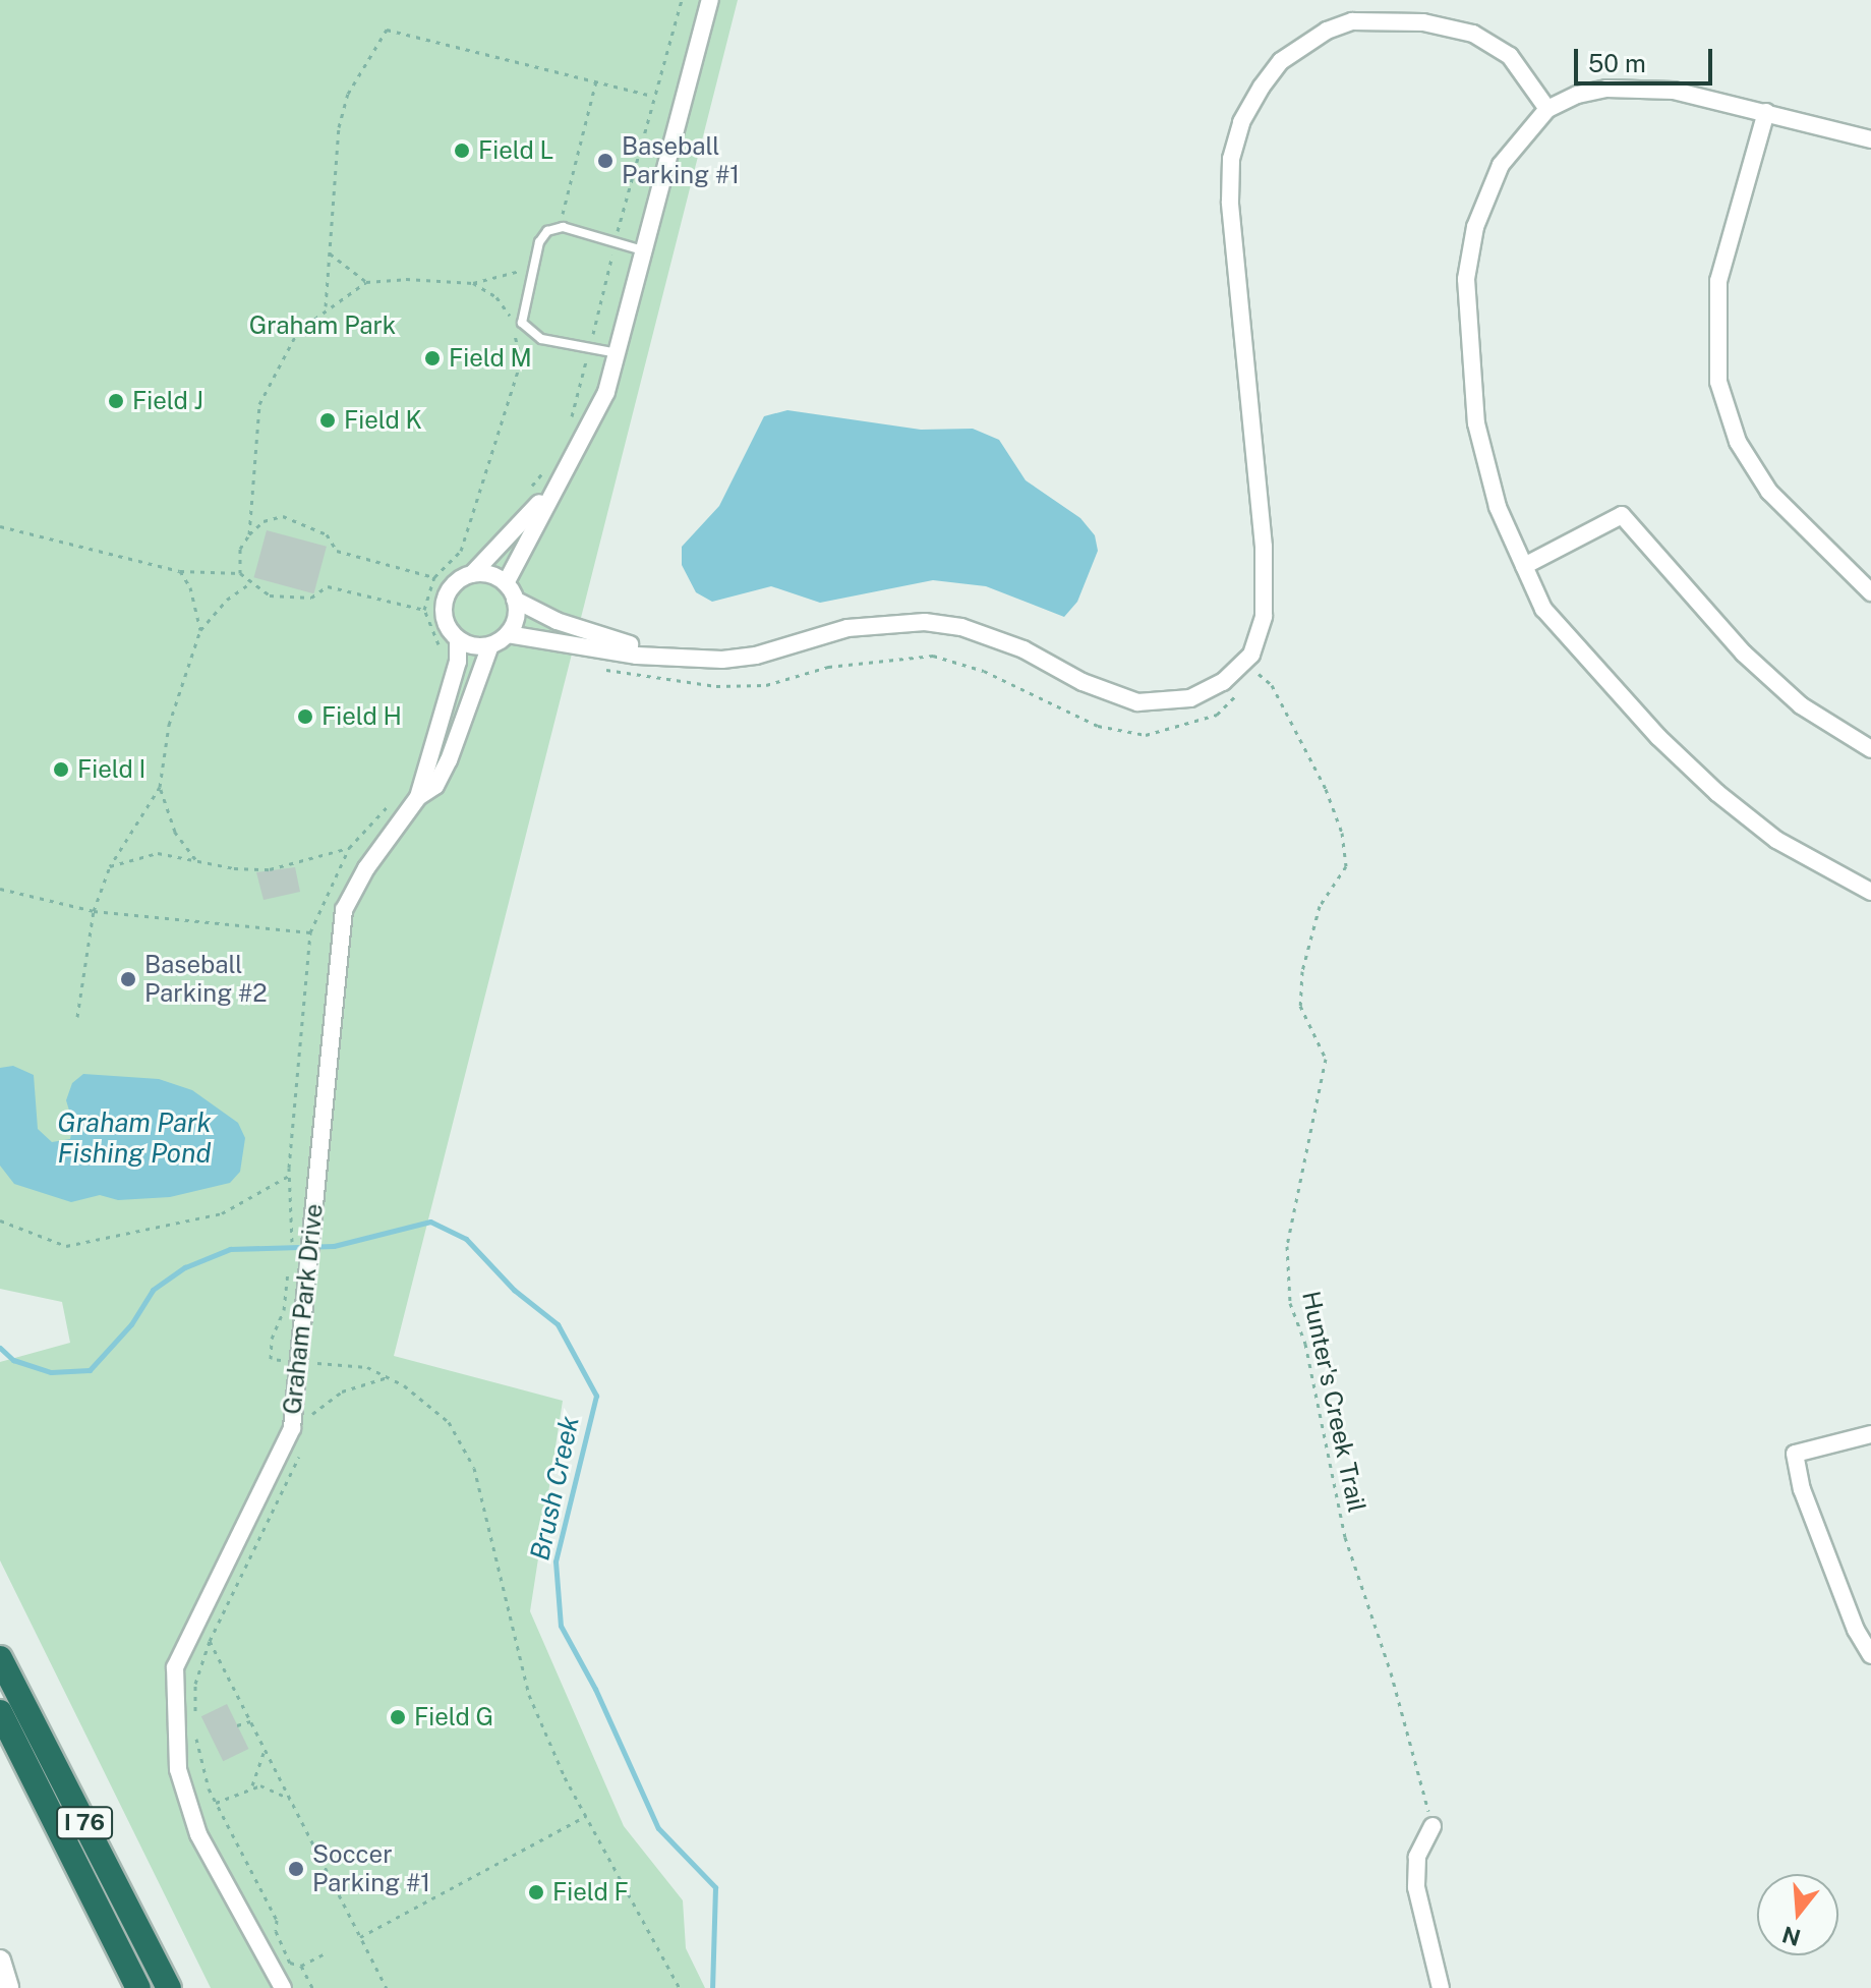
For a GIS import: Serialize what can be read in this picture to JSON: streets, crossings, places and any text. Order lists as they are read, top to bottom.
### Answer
{
  "streets": {
    "highway": ["I 76"],
    "street": ["Graham Park Drive"],
    "path": ["Hunter's Creek Trail"]
  },
  "water": ["Graham Park Fishing Pond", "Brush Creek"],
  "parks": ["Graham Park"],
  "places": [
    "Field L",
    "Baseball Parking #1",
    "Field M",
    "Field J",
    "Field K",
    "Field H",
    "Field I",
    "Baseball Parking #2",
    "Field G",
    "Soccer Parking #1",
    "Field F"
  ],
  "scale_bar": "50 m",
  "north": "bottom"
}
